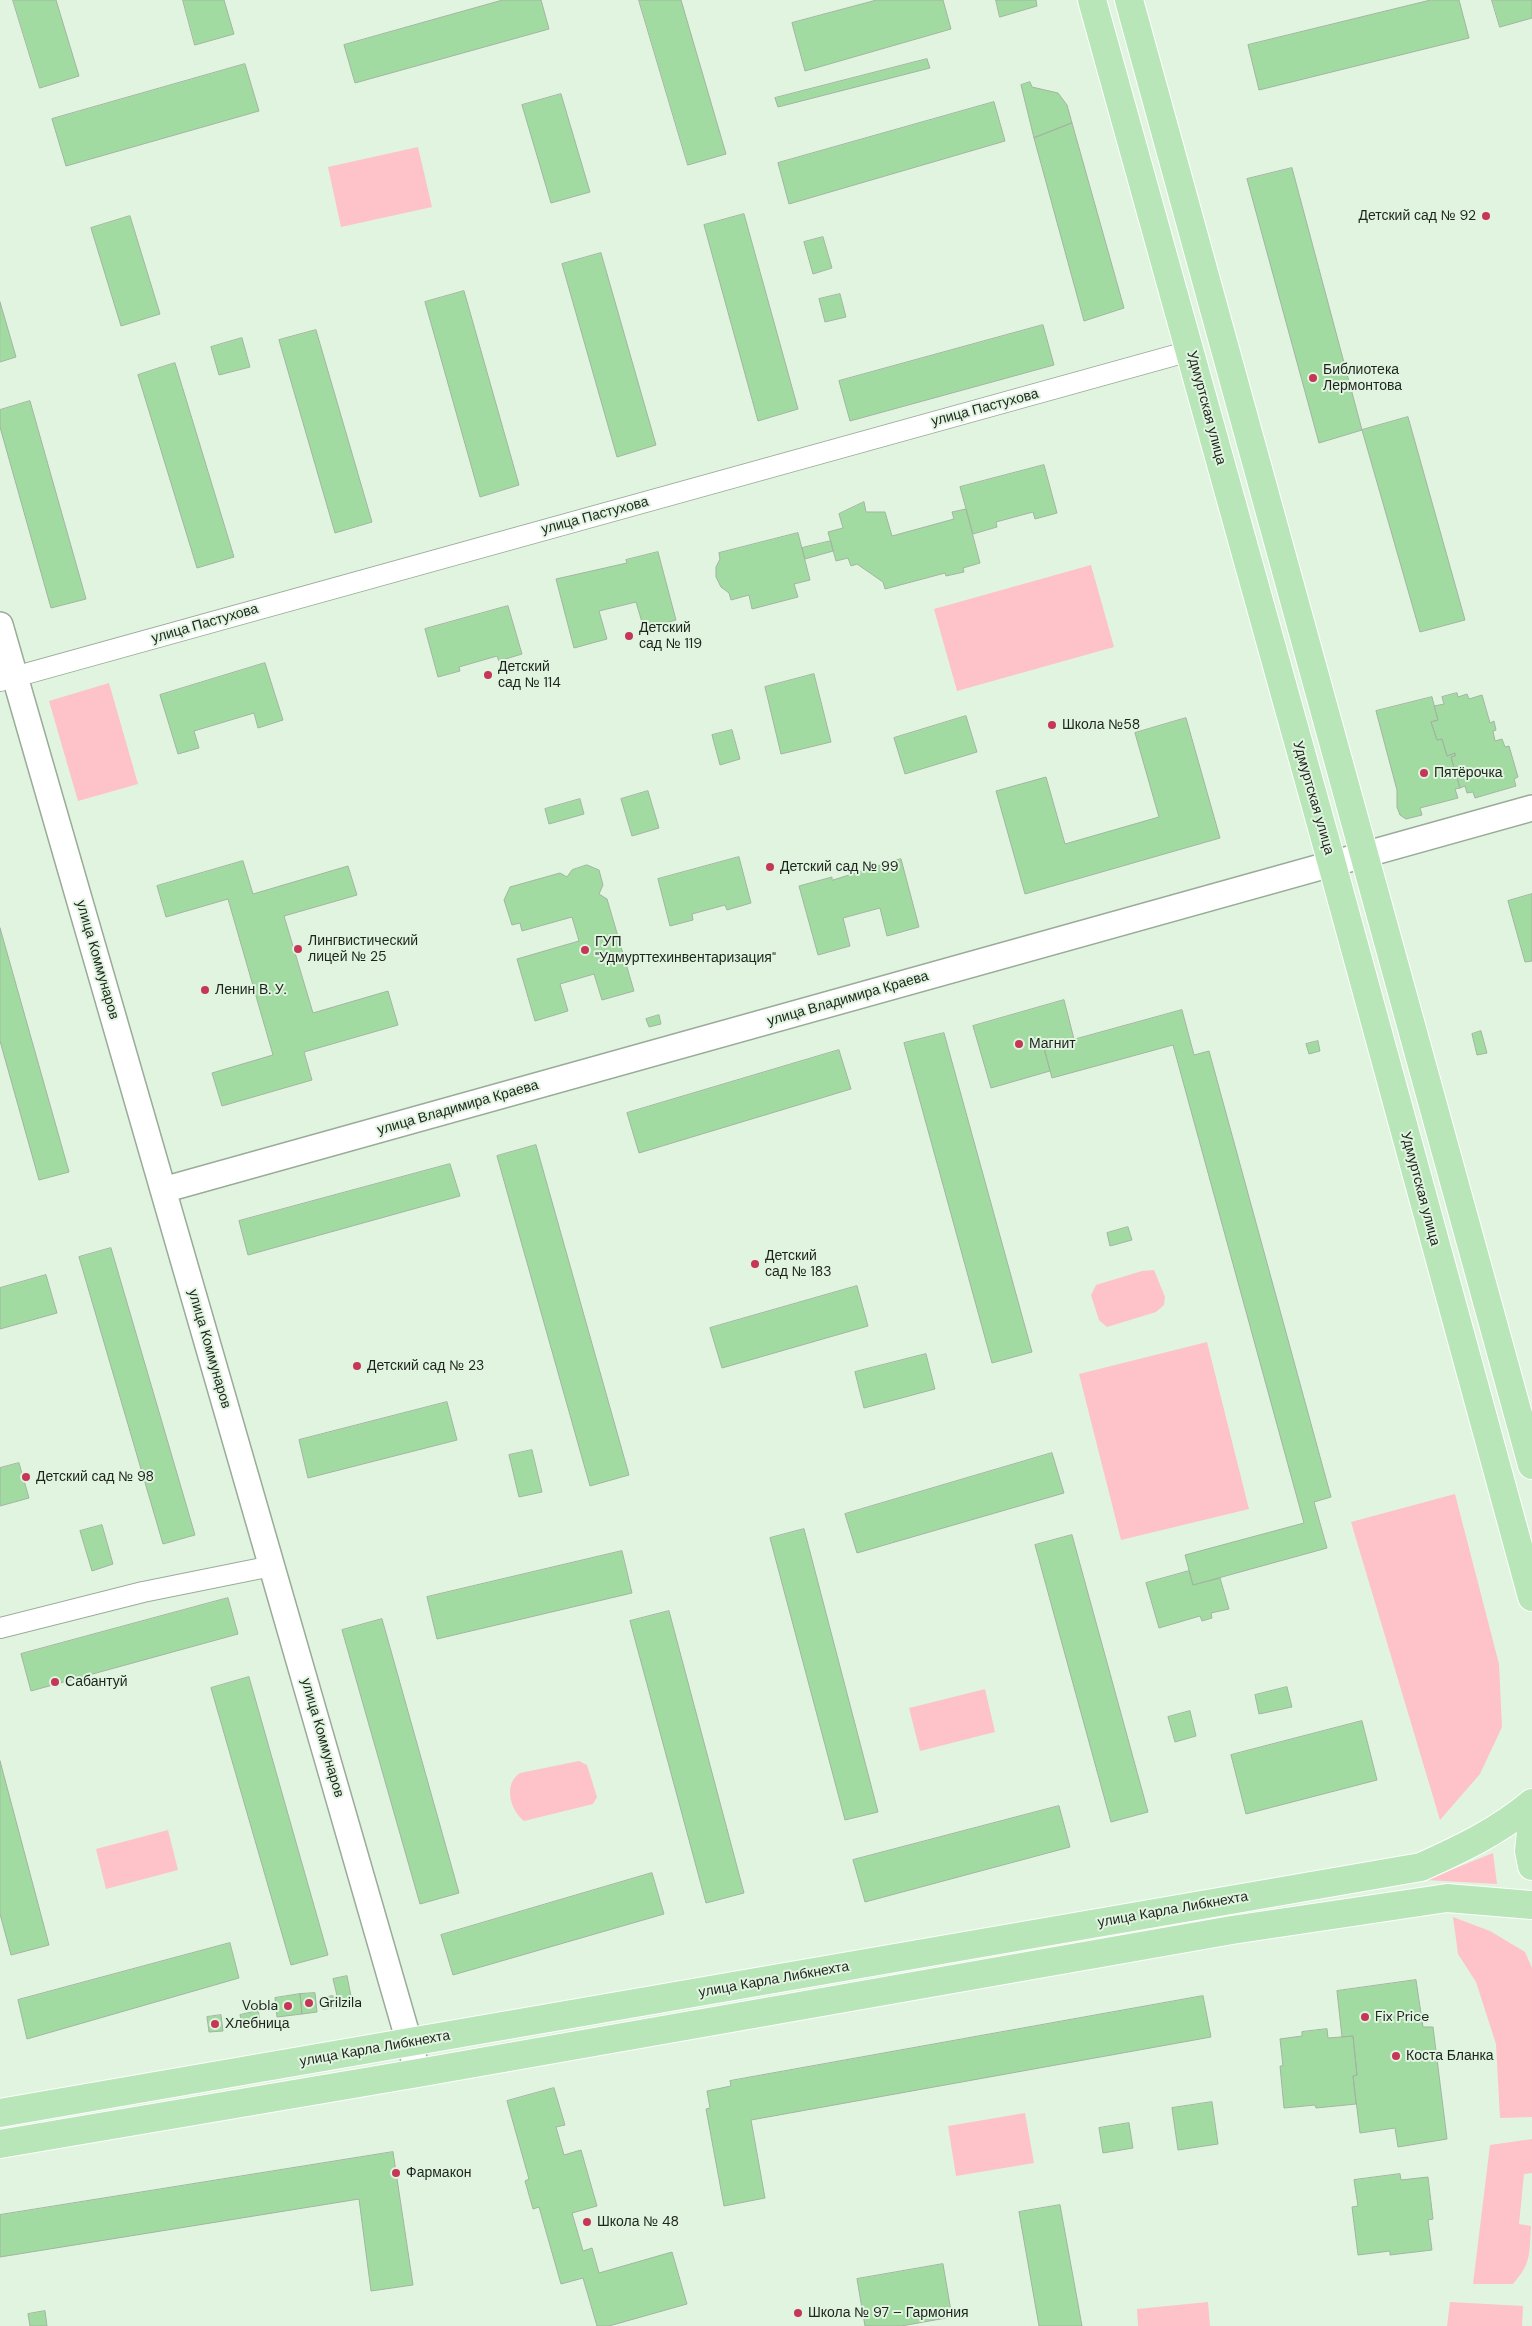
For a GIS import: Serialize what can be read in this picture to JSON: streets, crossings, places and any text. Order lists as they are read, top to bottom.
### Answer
{
  "streets": {
    "main road": ["Удмуртская улица", "улица Карла Либкнехта"],
    "street": ["улица Пастухова", "улица Коммунаров", "улица Владимира Краева"]
  },
  "crossings": [
    ["улица Пастухова", "Удмуртская улица"],
    ["улица Пастухова", "улица Коммунаров"],
    ["Удмуртская улица", "улица Владимира Краева"],
    ["улица Коммунаров", "улица Владимира Краева"],
    ["улица Коммунаров", "улица Карла Либкнехта"]
  ],
  "places": [
    "Детский сад № 92",
    "Библиотека Лермонтова",
    "Детский сад № 119",
    "Детский сад № 114",
    "Школа №58",
    "Пятёрочка",
    "Детский сад № 99",
    "Лингвистический лицей № 25",
    "ГУП \"Удмурттехинвентаризация\"",
    "Ленин В. У.",
    "Магнит",
    "Детский сад № 183",
    "Детский сад № 23",
    "Детский сад № 98",
    "Сабантуй",
    "Grilzila",
    "Vobla",
    "Fix Price",
    "Хлебница",
    "Коста Бланка",
    "Фармакон",
    "Школа № 48",
    "Школа № 97 – Гармония"
  ]
}
